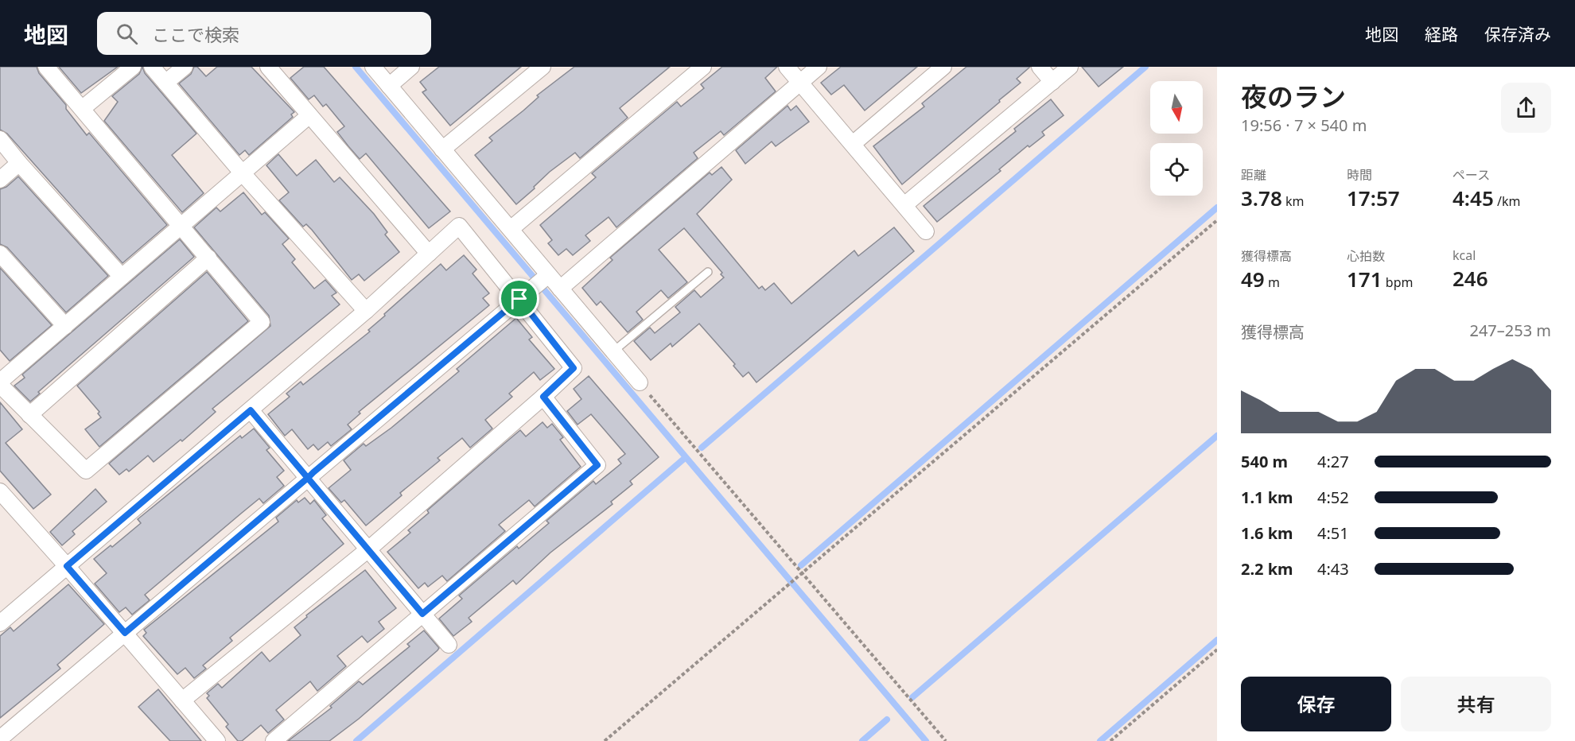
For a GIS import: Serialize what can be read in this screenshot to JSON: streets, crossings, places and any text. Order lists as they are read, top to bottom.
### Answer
{
  "north": "bottom",
  "page": {
    "header": "地図",
    "search": "ここで検索",
    "nav": ["地図", "経路", "保存済み"],
    "heading": ["夜のラン", "19:56 · 7 × 540 m"],
    "stats": [
      ["距離", "3.78 km"],
      ["時間", "17:57"],
      ["ペース", "4:45 /km"],
      ["獲得標高", "49 m"],
      ["心拍数", "171 bpm"],
      ["kcal", "246"]
    ],
    "chart": ["獲得標高", "247–253 m"],
    "list": [
      {
        "name": "540 m",
        "note": "4:27"
      },
      {
        "name": "1.1 km",
        "note": "4:52"
      },
      {
        "name": "1.6 km",
        "note": "4:51"
      },
      {
        "name": "2.2 km",
        "note": "4:43"
      }
    ],
    "buttons": ["保存", "共有"]
  }
}
